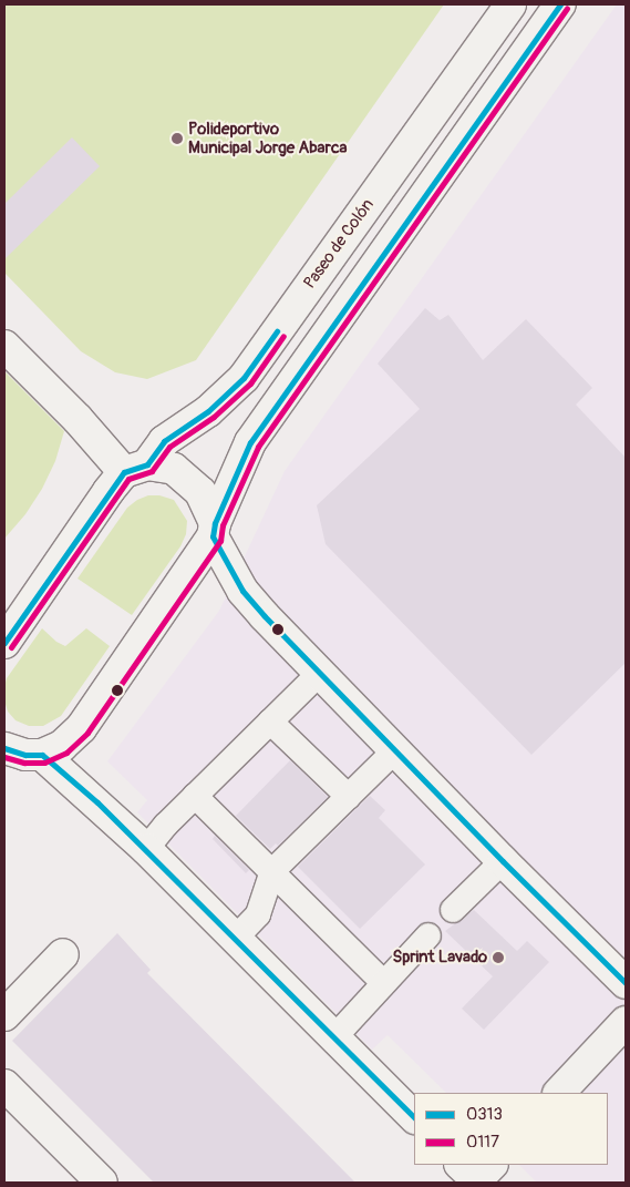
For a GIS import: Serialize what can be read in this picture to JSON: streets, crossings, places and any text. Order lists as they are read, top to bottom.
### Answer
{
  "streets": {
    "street": ["Paseo de Colón"]
  },
  "places": ["Polideportivo Municipal Jorge Abarca", "Sprint Lavado"],
  "lines": ["transit line 0313", "transit line 0117"],
  "legend": ["0313", "0117"]
}
